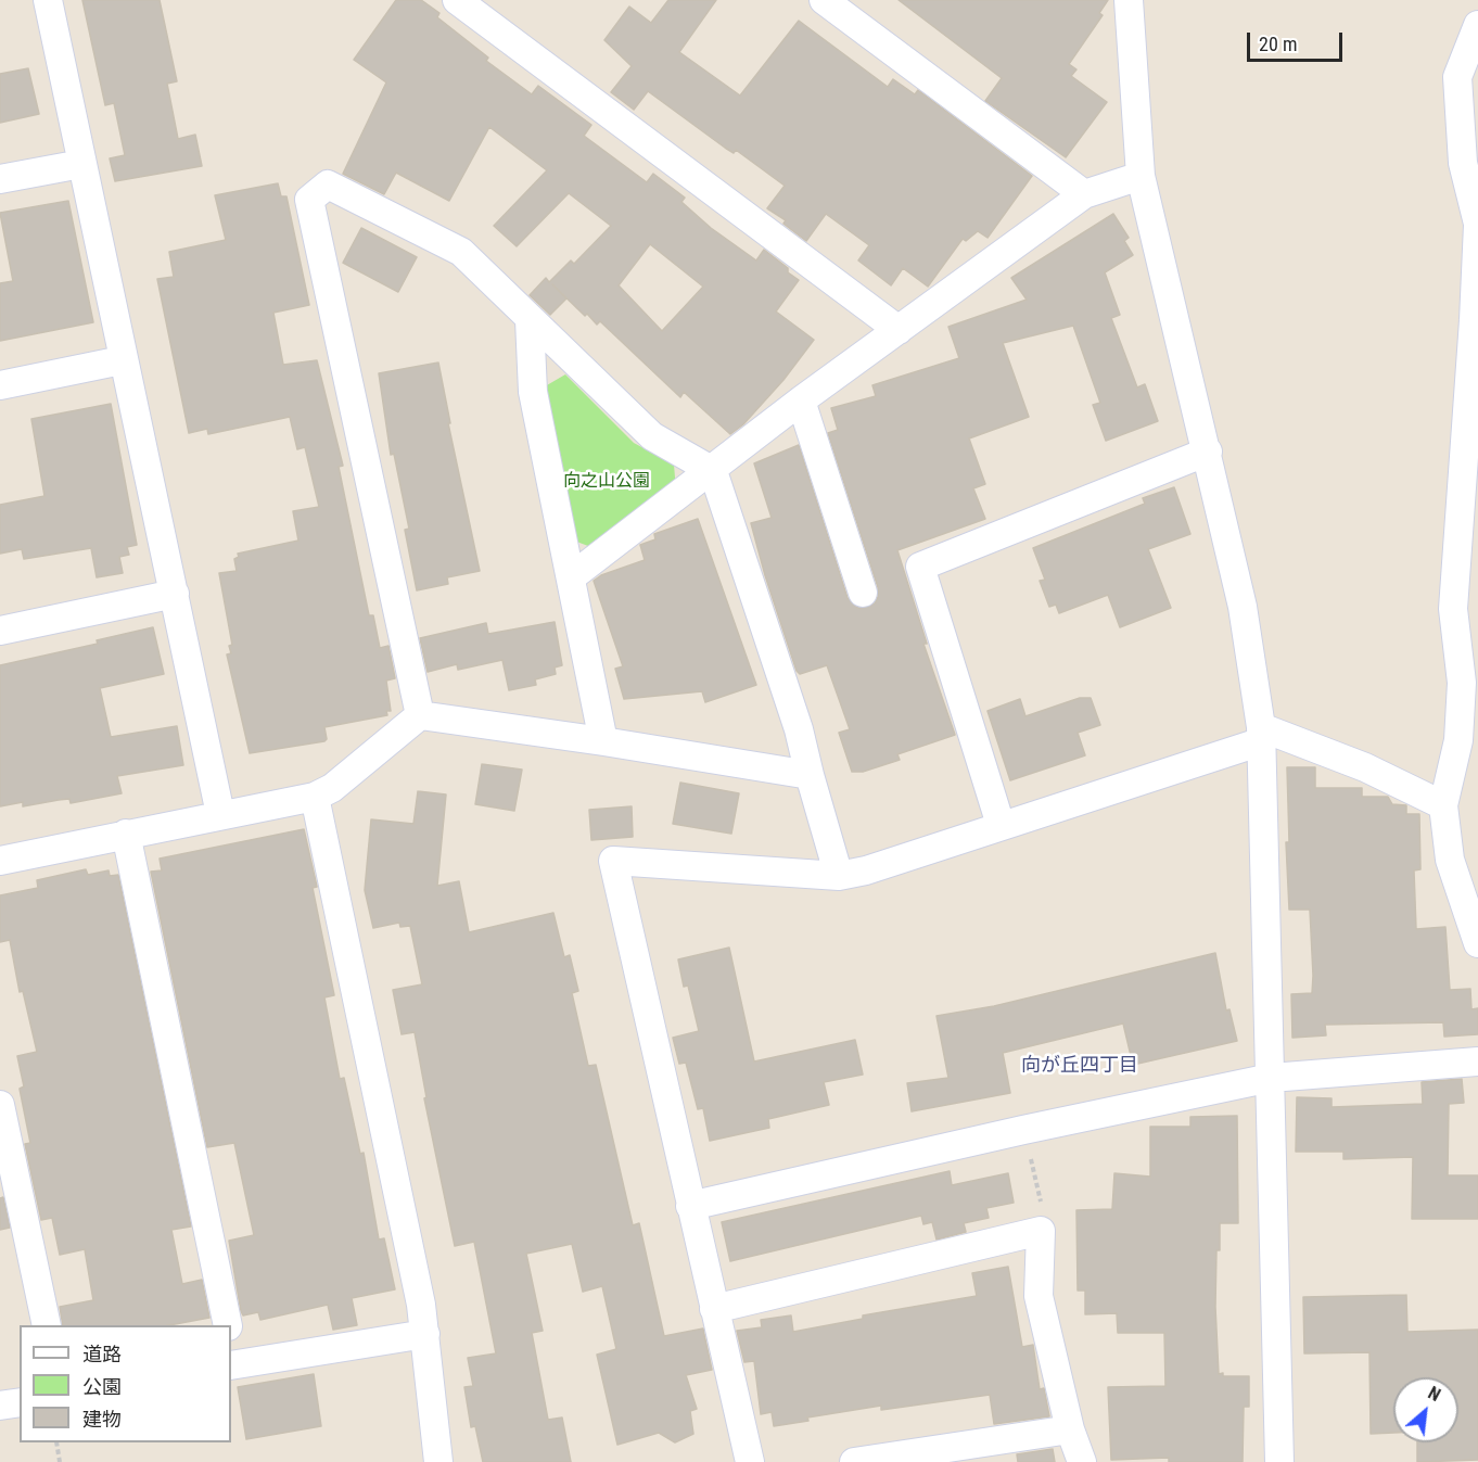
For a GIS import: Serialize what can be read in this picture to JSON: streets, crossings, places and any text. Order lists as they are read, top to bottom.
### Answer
{
  "districts": ["向が丘四丁目"],
  "parks": ["向之山公園"],
  "legend": ["道路", "公園", "建物"],
  "scale_bar": "20 m",
  "north": "top right"
}
